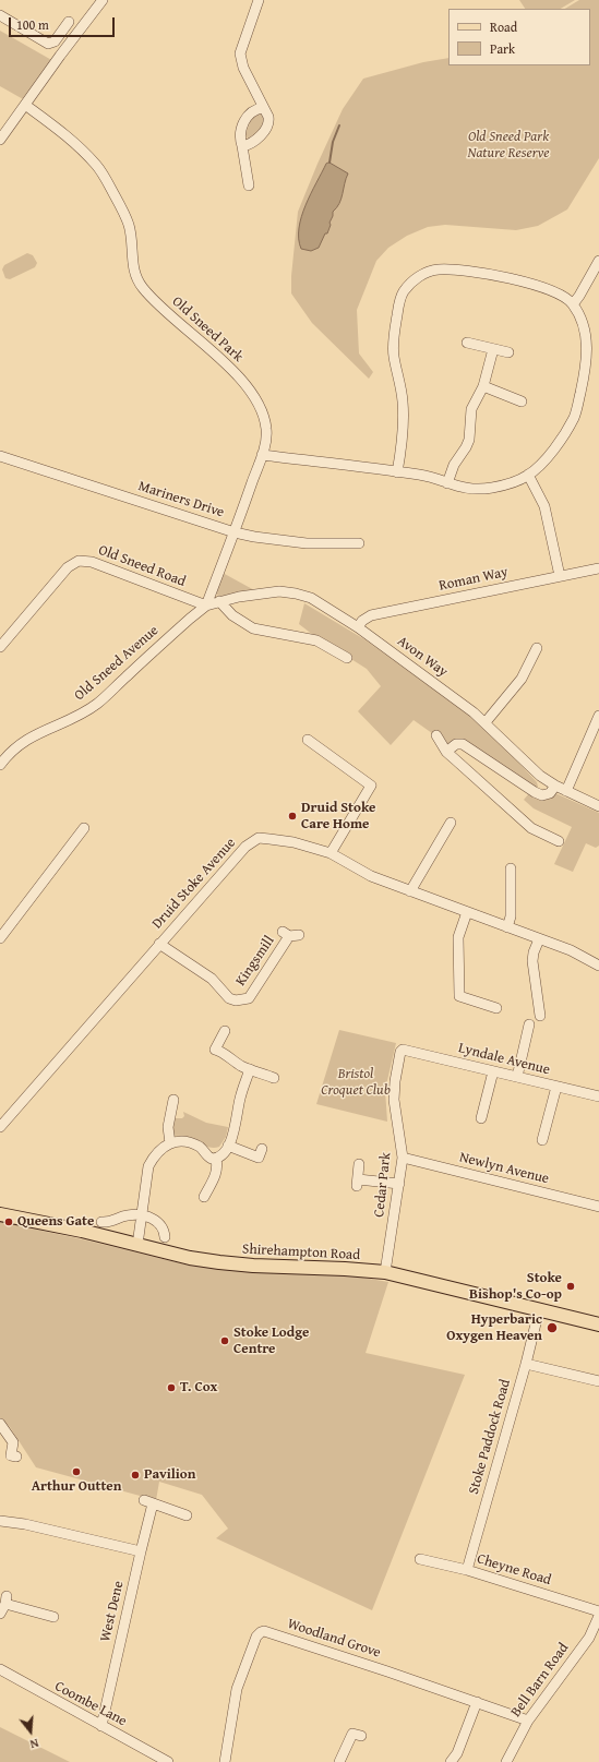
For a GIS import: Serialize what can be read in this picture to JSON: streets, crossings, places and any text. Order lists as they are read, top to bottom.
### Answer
{
  "streets": {
    "main road": ["Shirehampton Road"],
    "street": [
      "Old Sneed Park",
      "Mariners Drive",
      "Old Sneed Road",
      "Roman Way",
      "Avon Way",
      "Old Sneed Avenue",
      "Druid Stoke Avenue",
      "Kingsmill",
      "Lyndale Avenue",
      "Newlyn Avenue",
      "Cedar Park",
      "Stoke Paddock Road",
      "Cheyne Road",
      "West Dene",
      "Woodland Grove",
      "Bell Barn Road",
      "Coombe Lane"
    ]
  },
  "crossings": [
    ["Old Sneed Park", "Mariners Drive"],
    ["Old Sneed Park", "Old Sneed Road"],
    ["Old Sneed Park", "Avon Way"],
    ["Old Sneed Park", "Old Sneed Avenue"],
    ["Old Sneed Road", "Avon Way"],
    ["Old Sneed Road", "Old Sneed Avenue"],
    ["Roman Way", "Avon Way"],
    ["Avon Way", "Old Sneed Avenue"],
    ["Druid Stoke Avenue", "Kingsmill"],
    ["Lyndale Avenue", "Cedar Park"],
    ["Newlyn Avenue", "Cedar Park"],
    ["Cedar Park", "Shirehampton Road"],
    ["Shirehampton Road", "Stoke Paddock Road"],
    ["Stoke Paddock Road", "Cheyne Road"],
    ["West Dene", "Coombe Lane"],
    ["Woodland Grove", "Bell Barn Road"]
  ],
  "parks": ["Old Sneed Park Nature Reserve", "Bristol Croquet Club"],
  "places": [
    "Druid Stoke Care Home",
    "Queens Gate",
    "Stoke Bishop's Co-op",
    "Hyperbaric Oxygen Heaven",
    "Stoke Lodge Centre",
    "T. Cox",
    "Arthur Outten",
    "Pavilion"
  ],
  "legend": ["Road", "Park"],
  "scale_bar": "100 m",
  "north": "bottom"
}
